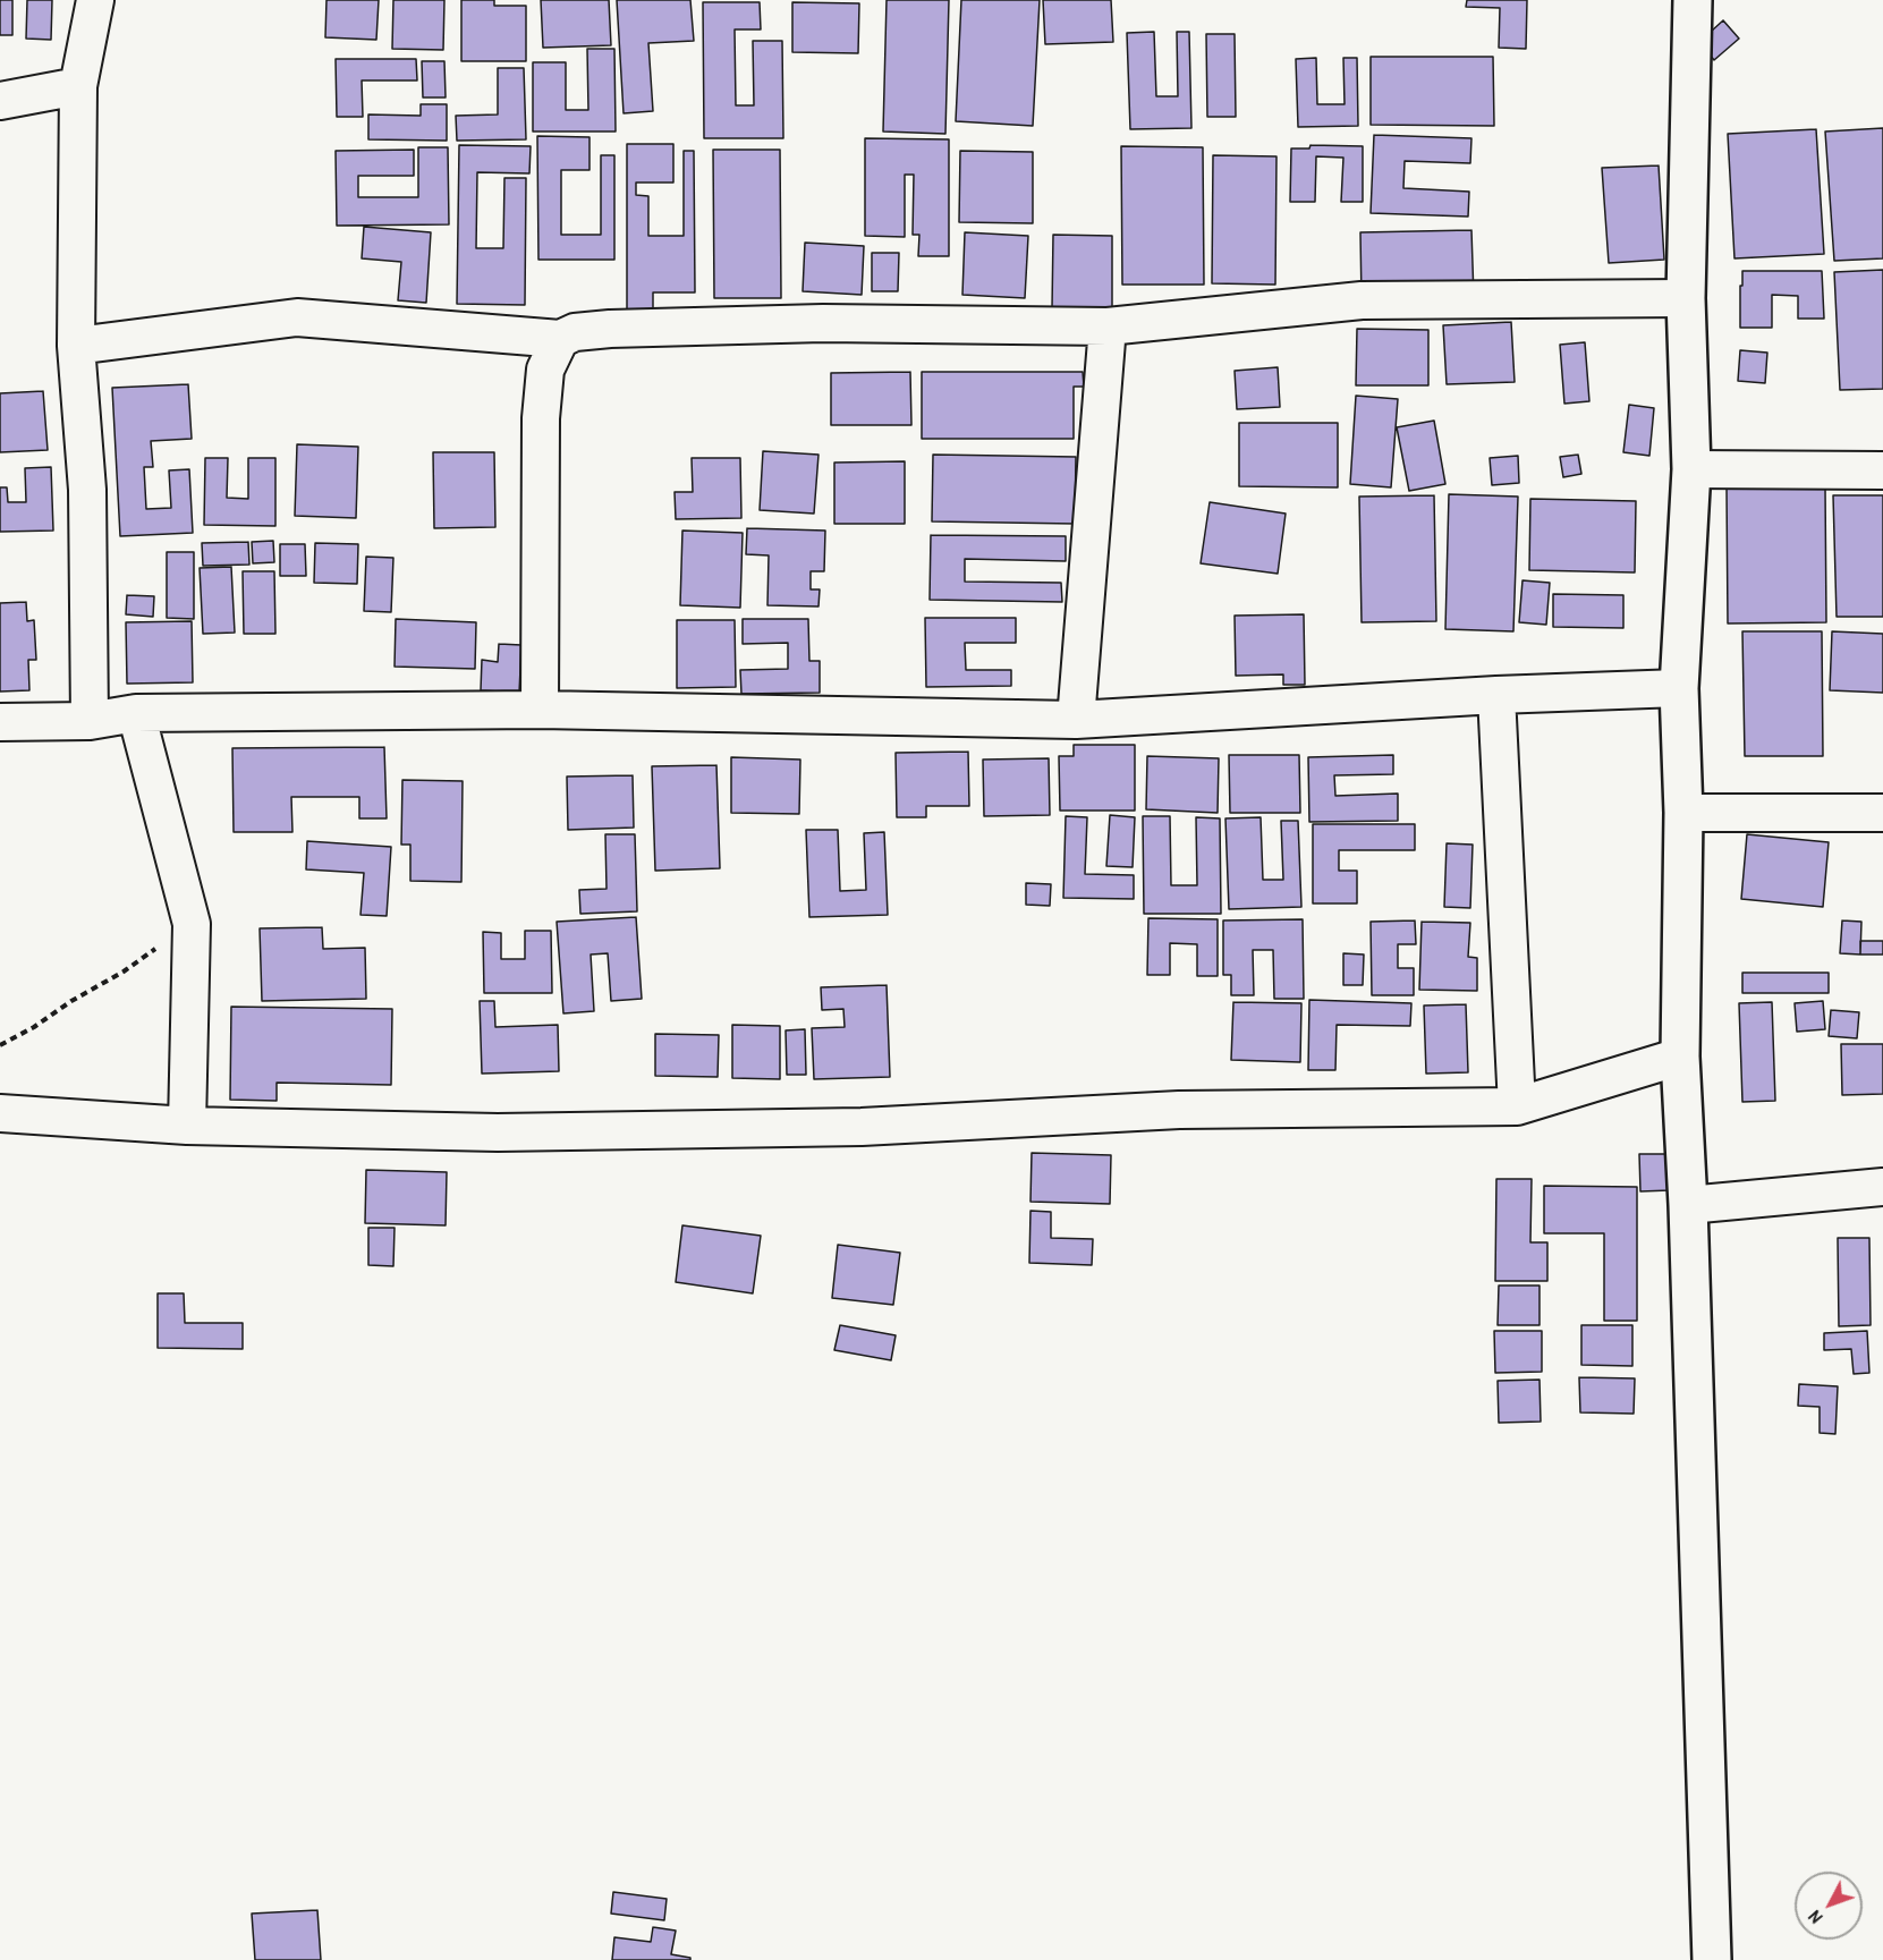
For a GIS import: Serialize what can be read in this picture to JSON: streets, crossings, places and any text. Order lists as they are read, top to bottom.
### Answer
{
  "north": "bottom left"
}
